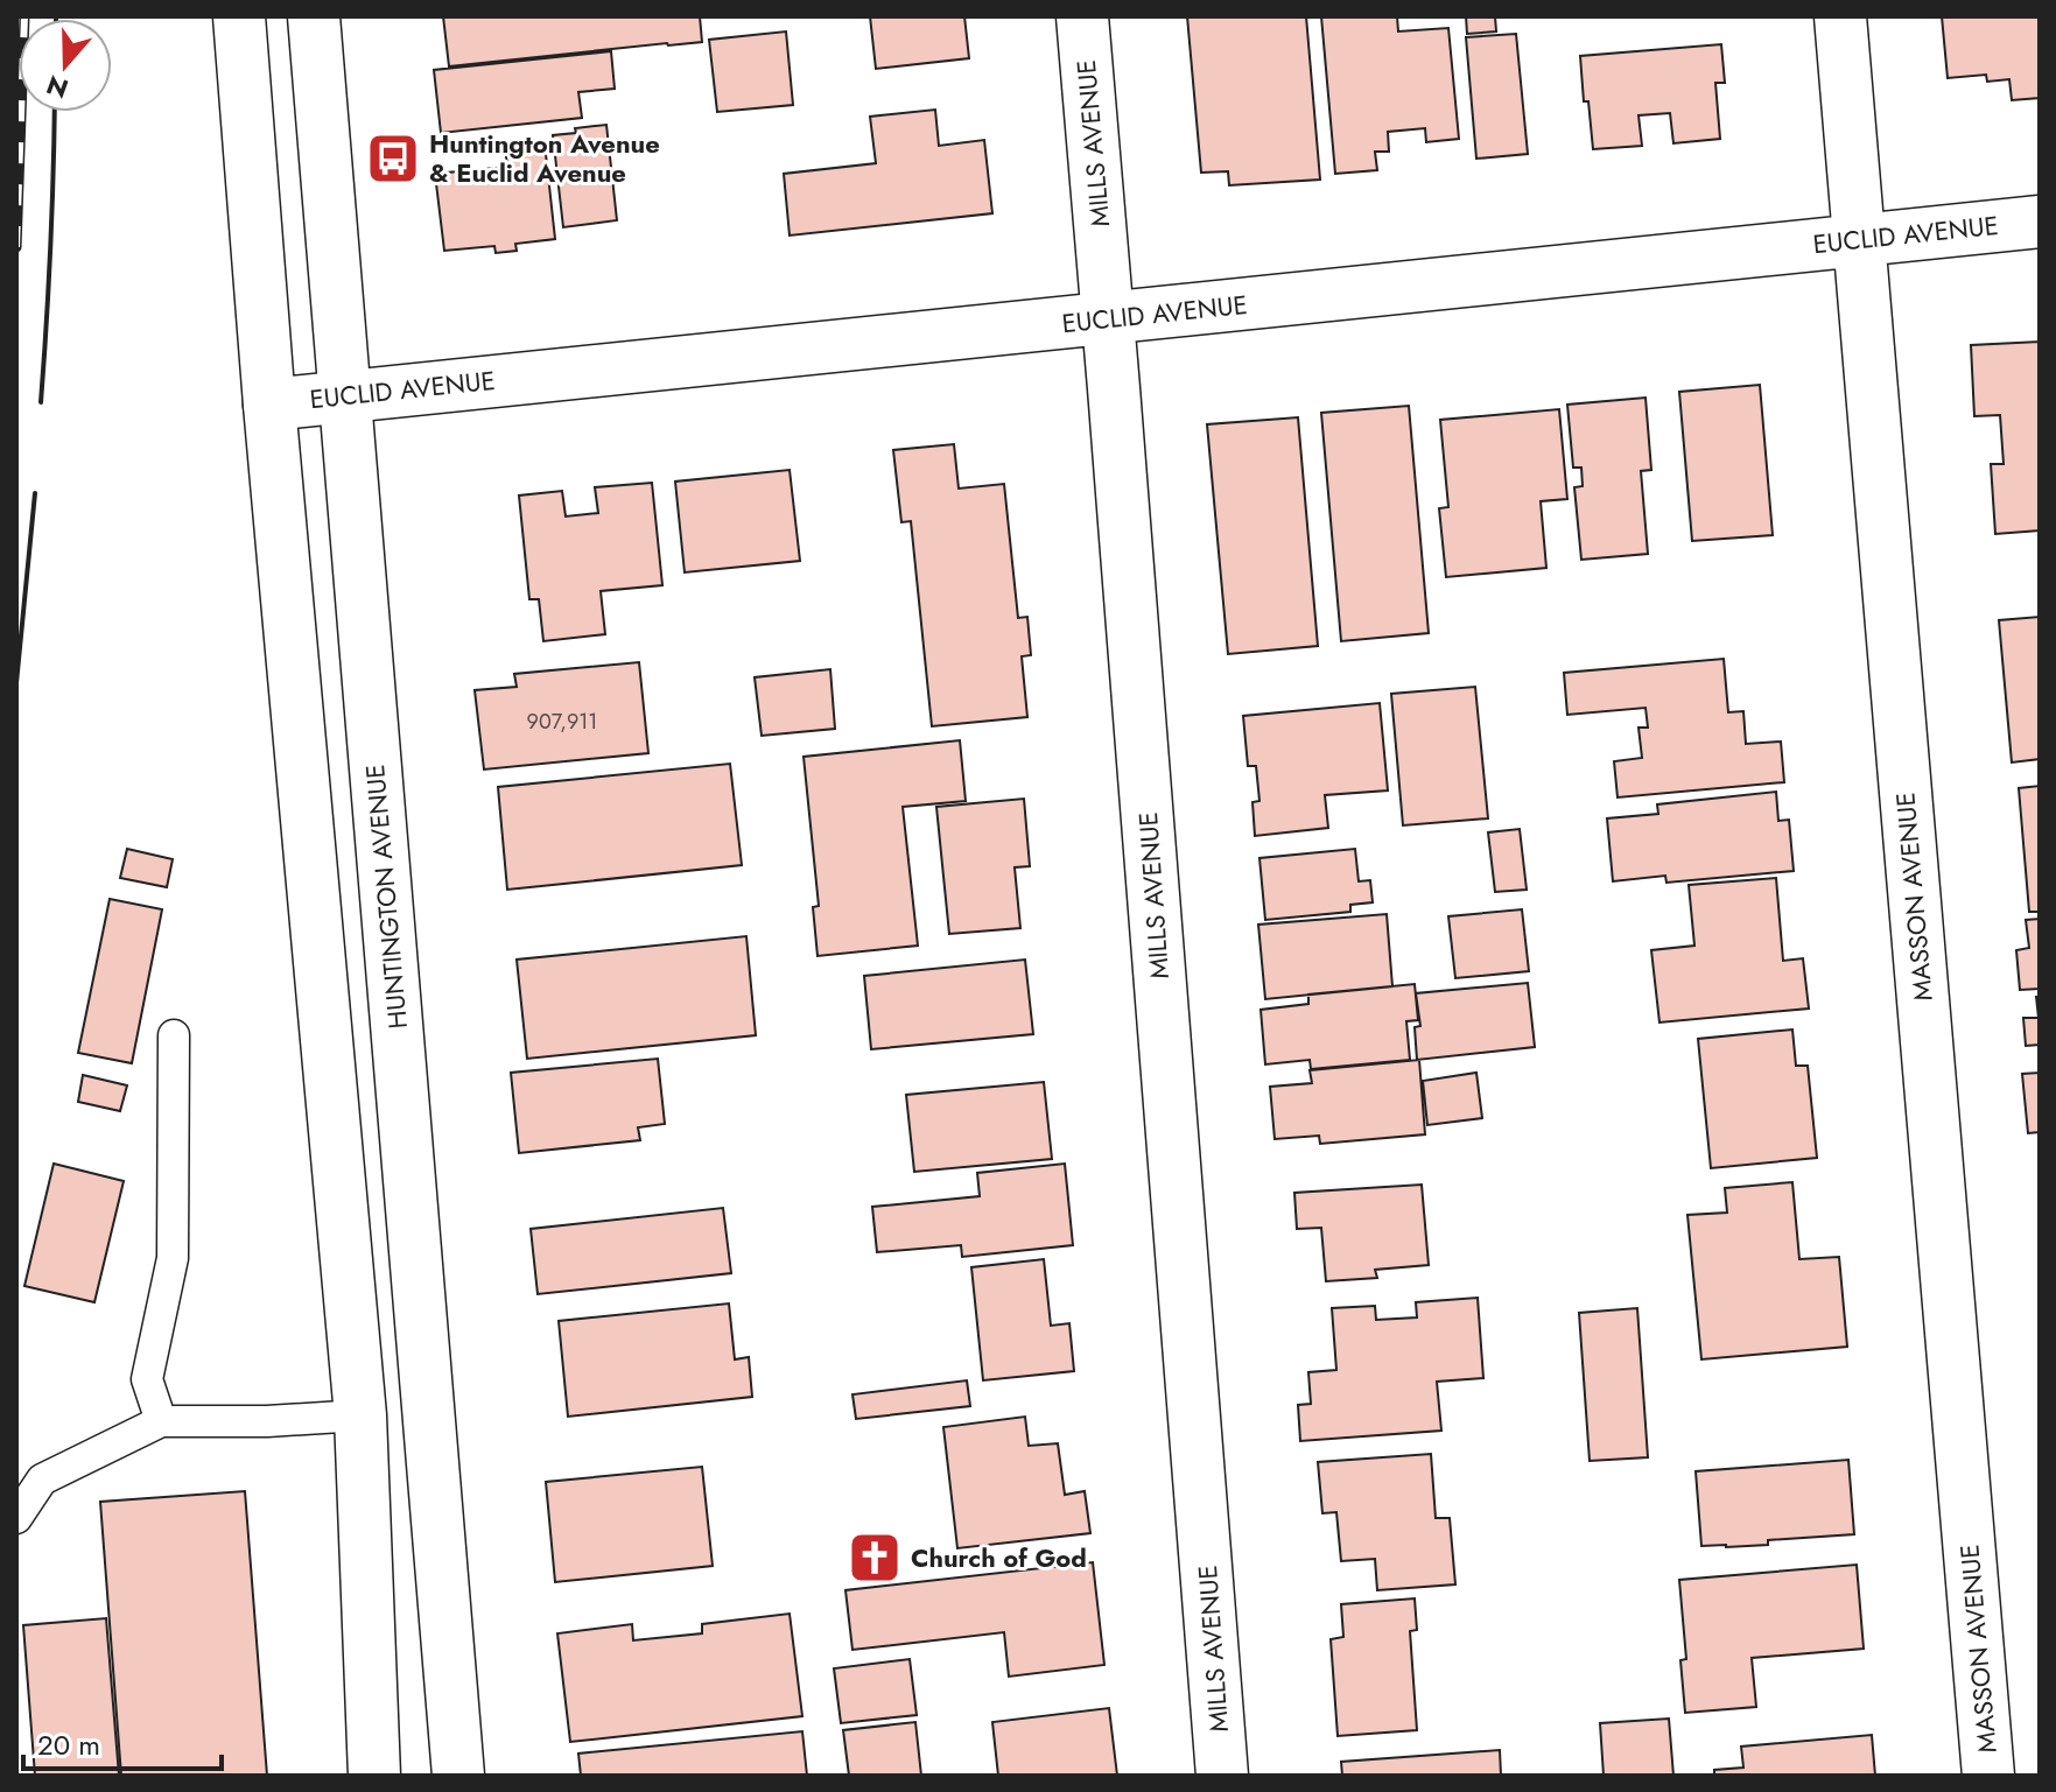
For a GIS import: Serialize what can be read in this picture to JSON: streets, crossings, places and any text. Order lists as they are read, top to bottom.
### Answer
{
  "streets": {
    "street": [
      "MILLS AVENUE",
      "EUCLID AVENUE",
      "HUNTINGTON AVENUE",
      "MASSON AVENUE"
    ]
  },
  "crossings": [
    ["MILLS AVENUE", "EUCLID AVENUE"],
    ["EUCLID AVENUE", "HUNTINGTON AVENUE"],
    ["EUCLID AVENUE", "MASSON AVENUE"]
  ],
  "places": {
    "bus stop": ["Huntington Avenue & Euclid Avenue"],
    "church": ["Church of God"]
  },
  "house_numbers": ["907,911"],
  "scale_bar": "20 m",
  "north": "bottom"
}
